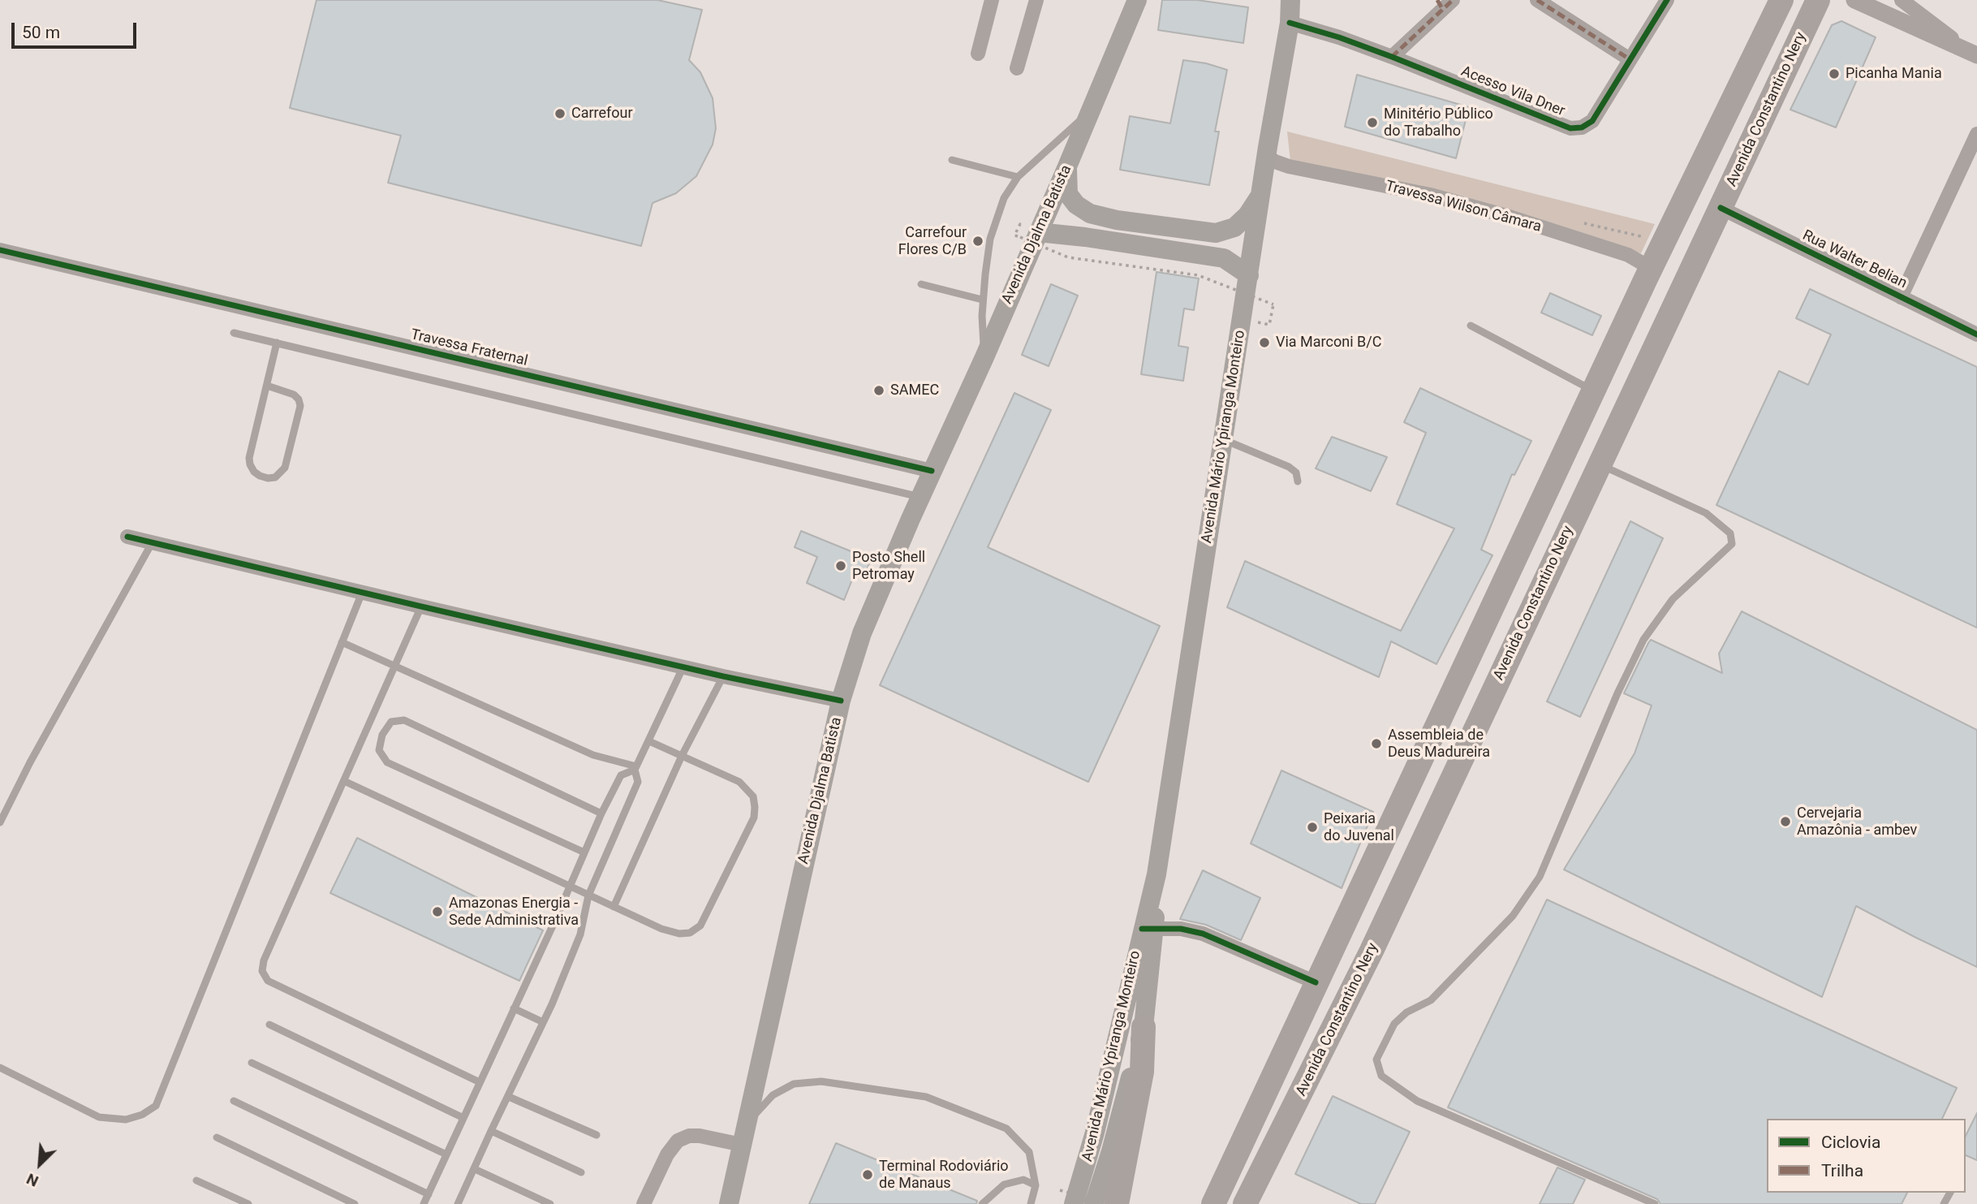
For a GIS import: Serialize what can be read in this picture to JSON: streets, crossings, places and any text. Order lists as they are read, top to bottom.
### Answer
{
  "streets": {
    "highway": ["Avenida Constantino Nery"],
    "main road": ["Avenida Djalma Batista", "Avenida Mário Ypiranga Monteiro"],
    "street": [
      "Acesso Vila Dner",
      "Travessa Wilson Câmara",
      "Rua Walter Belian",
      "Travessa Fraternal"
    ]
  },
  "crossings": [
    ["Acesso Vila Dner", "Avenida Mário Ypiranga Monteiro"],
    ["Avenida Constantino Nery", "Rua Walter Belian"],
    ["Travessa Wilson Câmara", "Avenida Mário Ypiranga Monteiro"],
    ["Avenida Djalma Batista", "Travessa Fraternal"]
  ],
  "places": [
    "Picanha Mania",
    "Carrefour",
    "Minitério Público do Trabalho",
    "Carrefour Flores C/B",
    "Via Marconi B/C",
    "SAMEC",
    "Posto Shell Petromay",
    "Assembleia de Deus Madureira",
    "Cervejaria Amazônia - ambev",
    "Peixaria do Juvenal",
    "Amazonas Energia - Sede Administrativa",
    "Terminal Rodoviário de Manaus"
  ],
  "legend": ["Ciclovia", "Trilha"],
  "scale_bar": "50 m",
  "north": "bottom left"
}
